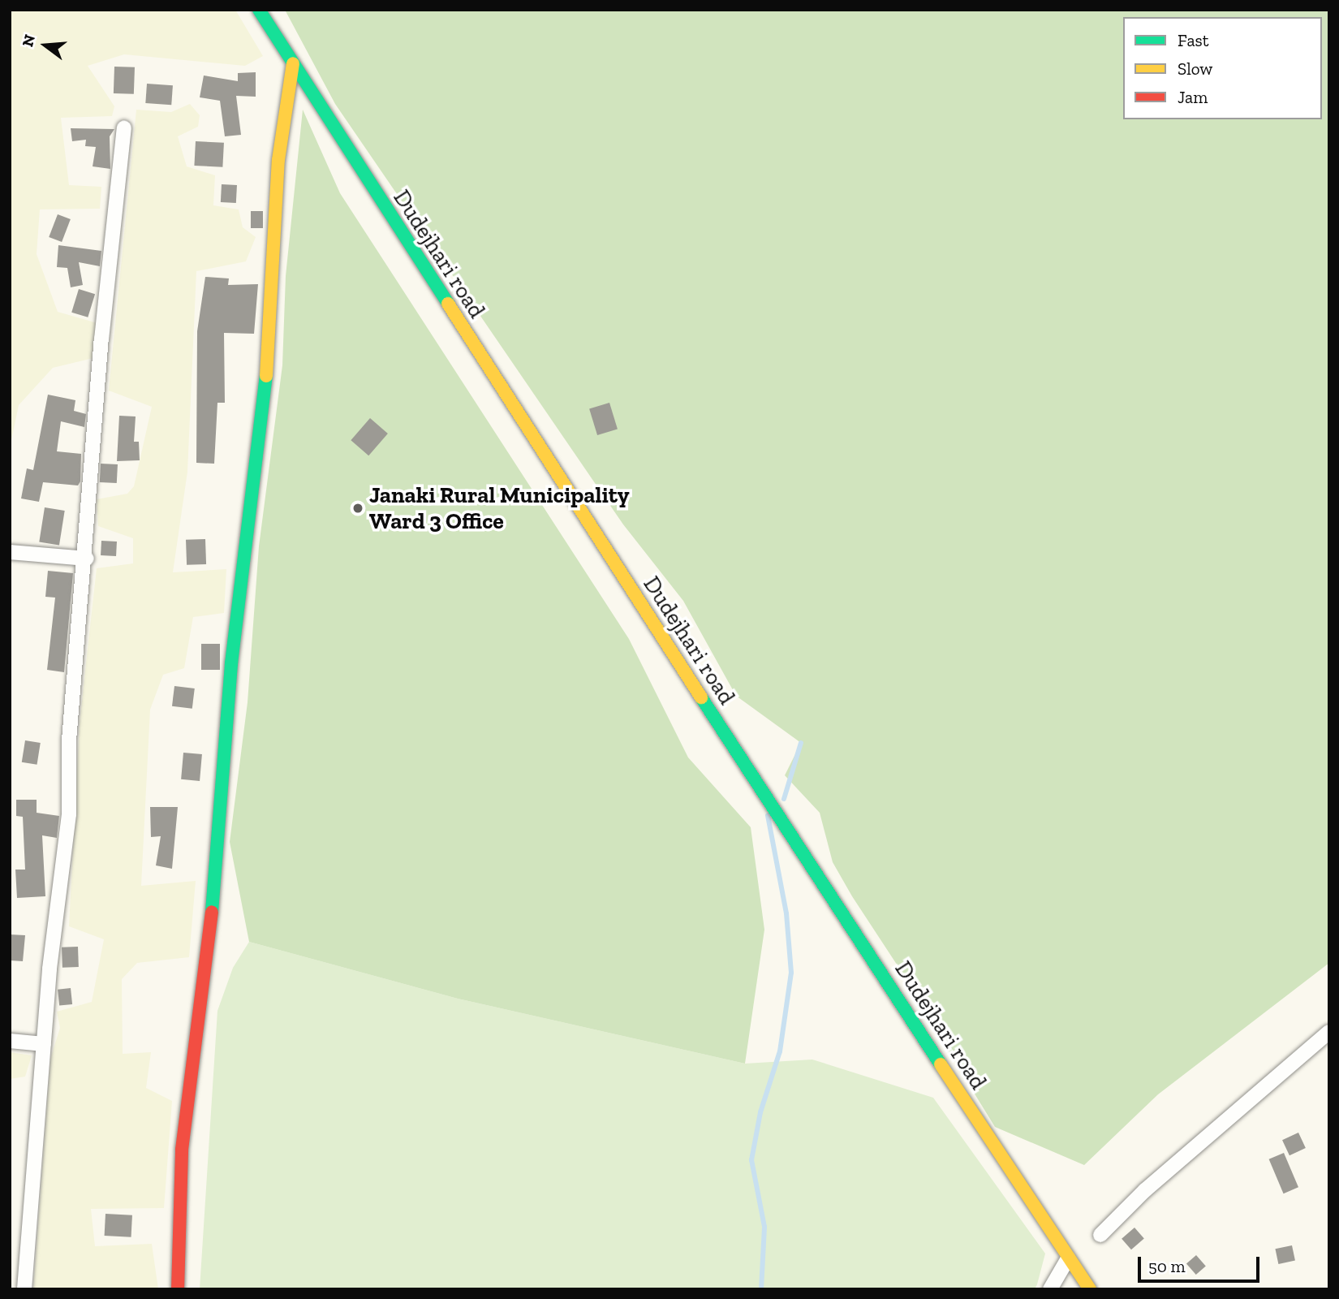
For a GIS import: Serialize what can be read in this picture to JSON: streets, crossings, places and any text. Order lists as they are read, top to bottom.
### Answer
{
  "streets": {
    "street": ["Dudejhari road"]
  },
  "places": ["Janaki Rural Municipality Ward 3 Office"],
  "legend": ["Fast", "Slow", "Jam"],
  "scale_bar": "50 m",
  "north": "left"
}
